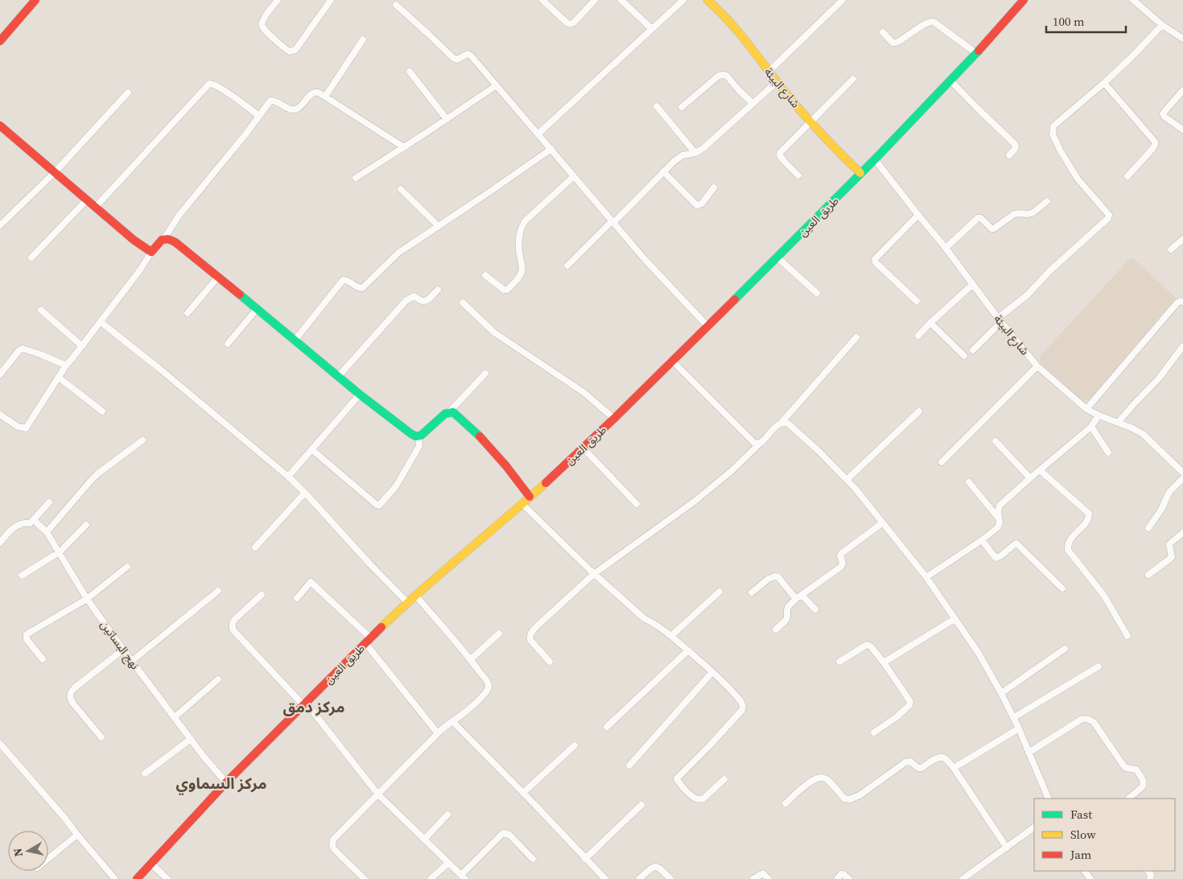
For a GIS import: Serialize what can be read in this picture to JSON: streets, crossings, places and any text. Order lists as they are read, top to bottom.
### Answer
{
  "streets": {
    "main road": ["شارع البيئة", "طريق العين"],
    "street": ["نهج البساتين"]
  },
  "crossings": [
    ["شارع البيئة", "طريق العين"],
    ["طريق العين", "نهج البساتين"]
  ],
  "districts": ["مركز دمق", "مركز السماوي"],
  "legend": ["Fast", "Slow", "Jam"],
  "scale_bar": "100 m",
  "north": "left"
}
